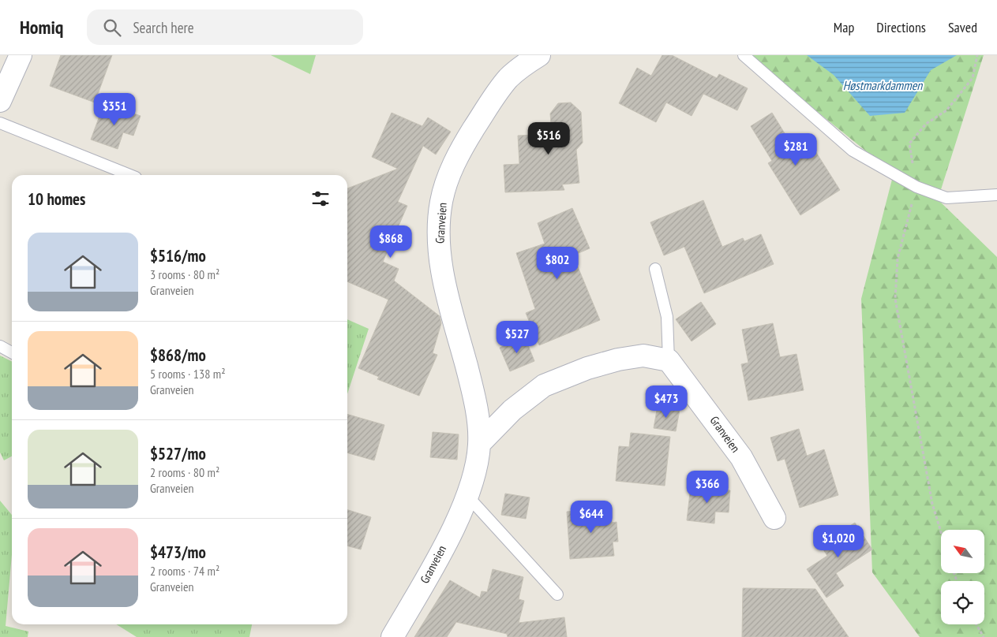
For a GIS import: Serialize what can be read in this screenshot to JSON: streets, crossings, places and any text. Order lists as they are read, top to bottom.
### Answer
{
  "streets": {
    "street": ["Granveien"]
  },
  "water": ["Høstmarkdammen"],
  "north": "top left",
  "page": {
    "header": "Homiq",
    "search": "Search here",
    "nav": ["Map", "Directions", "Saved"],
    "price": [
      "$351",
      "$516",
      "$281",
      "$868",
      "$802",
      "$527",
      "$473",
      "$366",
      "$644",
      "$1,020"
    ],
    "heading": "10 homes",
    "list": [
      {
        "name": "$516/mo",
        "note": "3 rooms · 80 m² · Granveien"
      },
      {
        "name": "$868/mo",
        "note": "5 rooms · 138 m² · Granveien"
      },
      {
        "name": "$527/mo",
        "note": "2 rooms · 80 m² · Granveien"
      },
      {
        "name": "$473/mo",
        "note": "2 rooms · 74 m² · Granveien"
      }
    ]
  }
}
